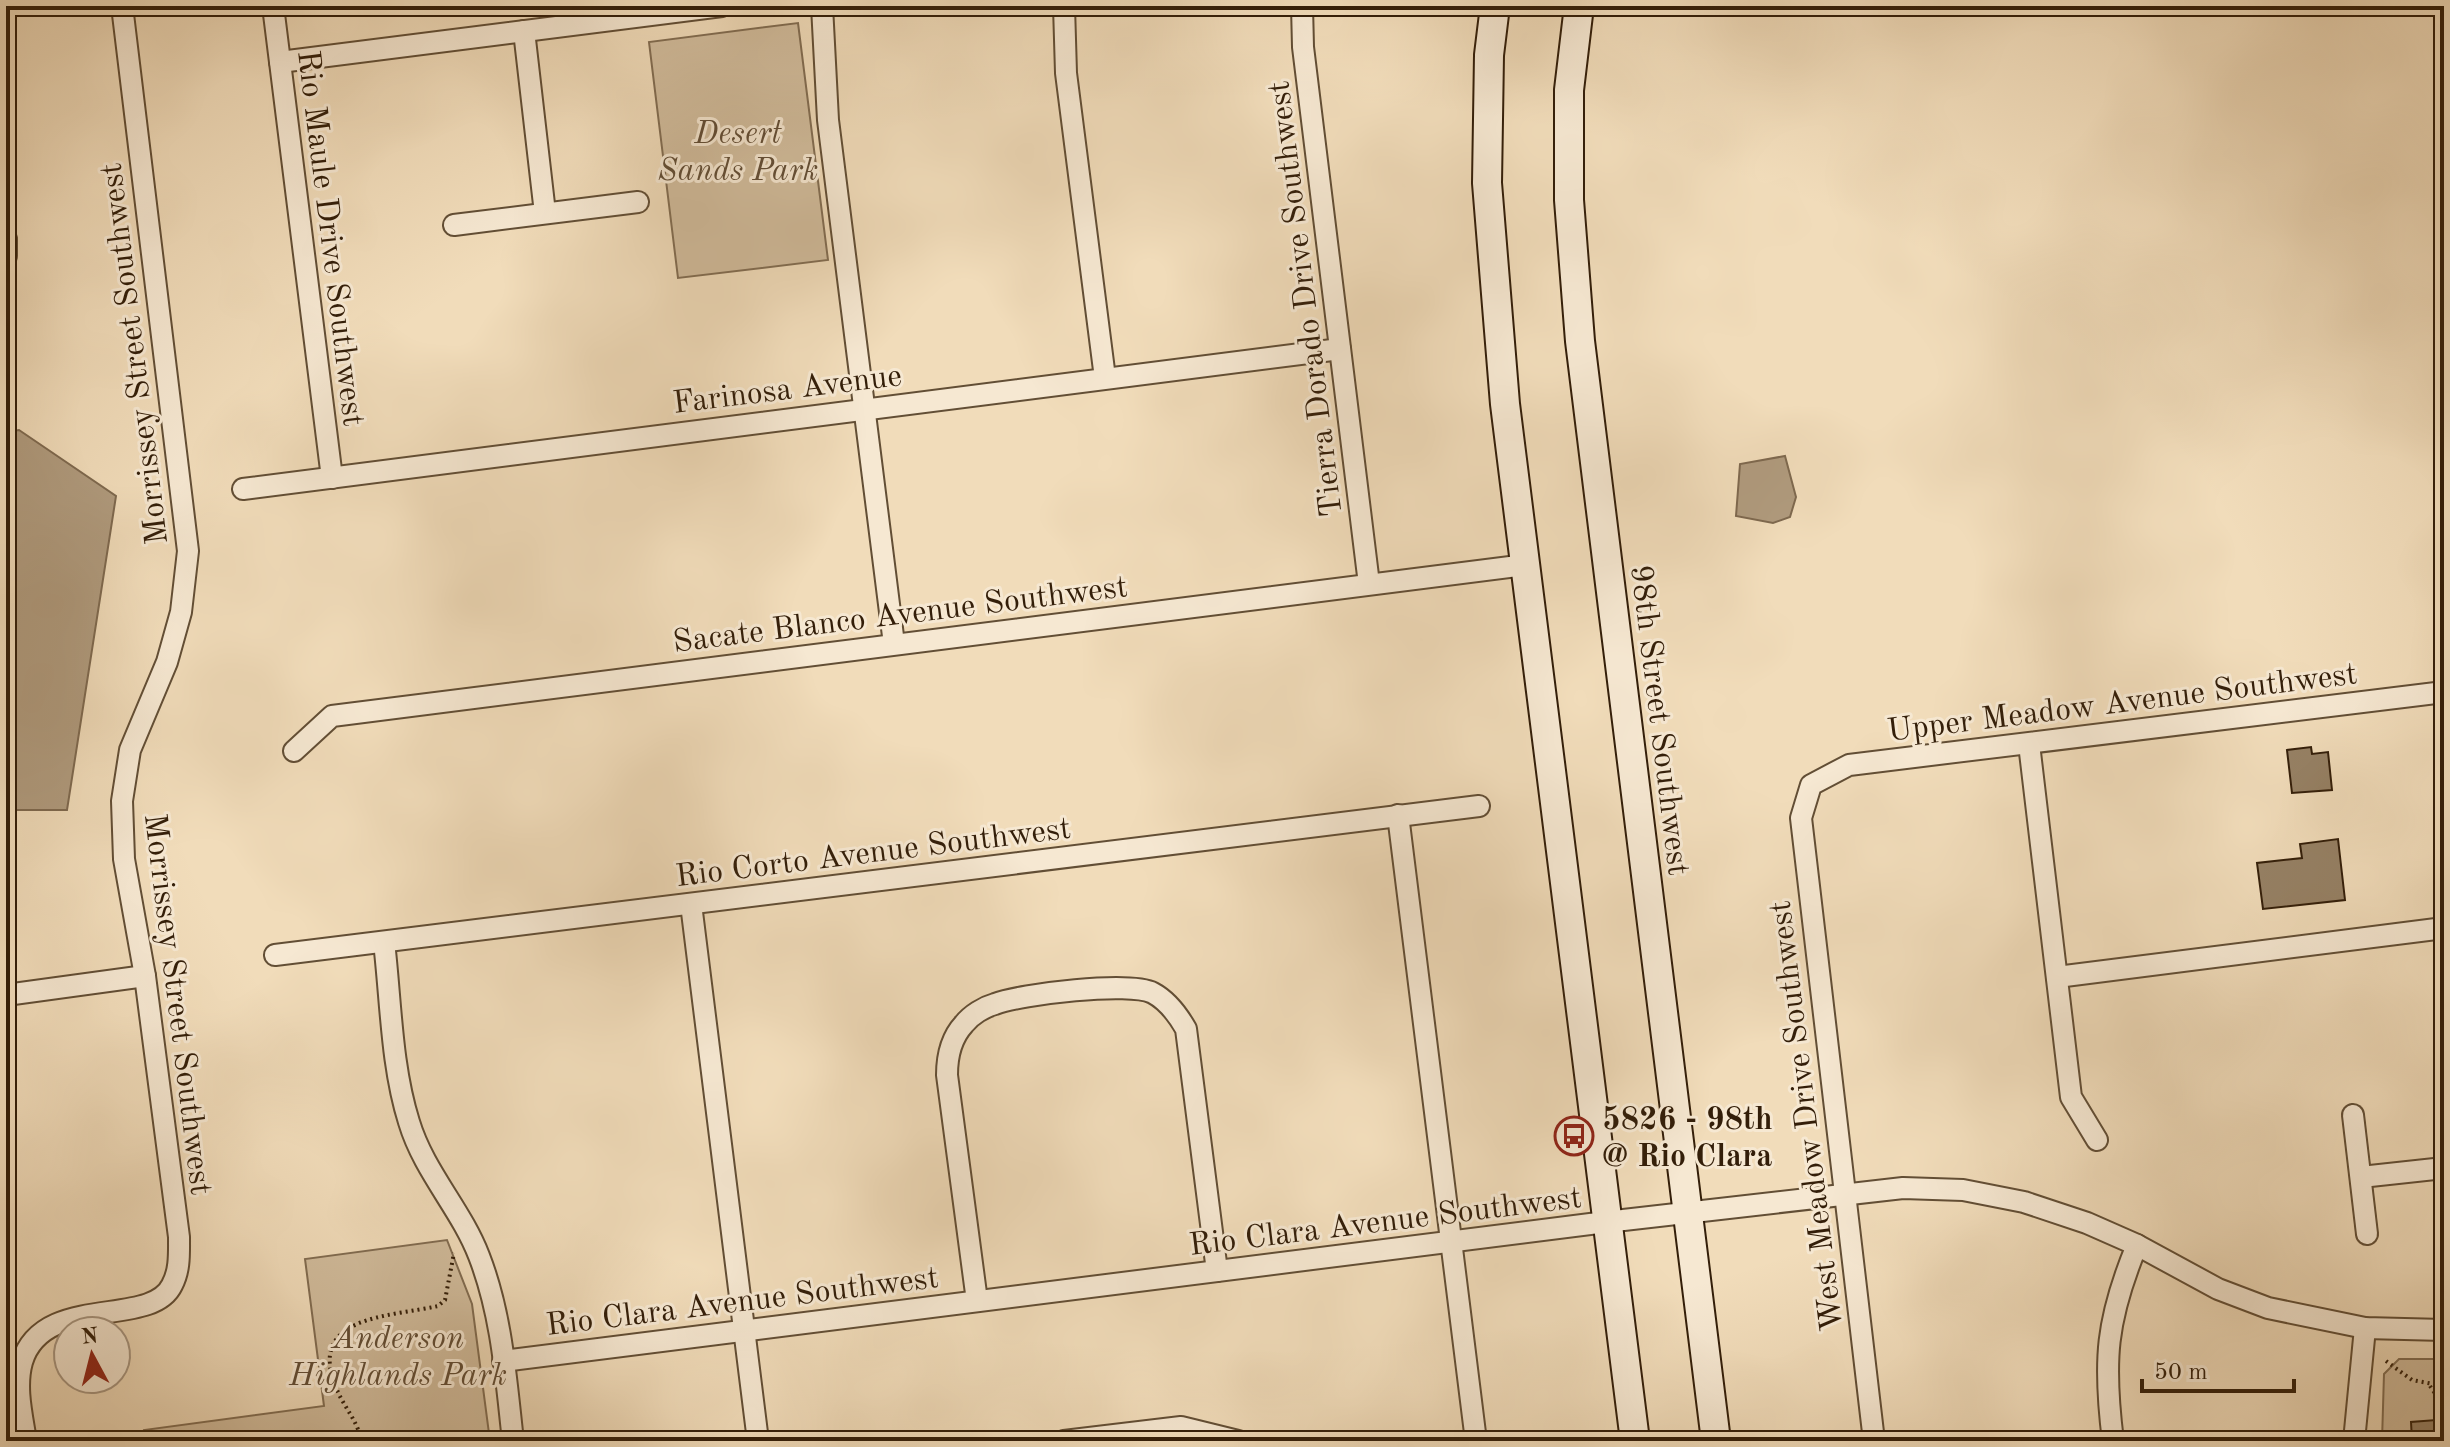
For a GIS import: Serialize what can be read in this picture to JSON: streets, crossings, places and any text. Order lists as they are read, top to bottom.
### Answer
{
  "streets": {
    "main road": ["98th Street Southwest"],
    "street": [
      "Rio Maule Drive Southwest",
      "Tierra Dorado Drive Southwest",
      "Morrissey Street Southwest",
      "Farinosa Avenue",
      "Sacate Blanco Avenue Southwest",
      "Upper Meadow Avenue Southwest",
      "Rio Corto Avenue Southwest",
      "West Meadow Drive Southwest",
      "Rio Clara Avenue Southwest"
    ]
  },
  "crossings": [
    ["Rio Maule Drive Southwest", "Farinosa Avenue"],
    ["Tierra Dorado Drive Southwest", "Farinosa Avenue"],
    ["Tierra Dorado Drive Southwest", "Sacate Blanco Avenue Southwest"],
    ["Upper Meadow Avenue Southwest", "West Meadow Drive Southwest"],
    ["98th Street Southwest", "Rio Clara Avenue Southwest"],
    ["West Meadow Drive Southwest", "Rio Clara Avenue Southwest"]
  ],
  "parks": ["Desert Sands Park", "Anderson Highlands Park"],
  "places": {
    "bus stop": ["5826 - 98th @ Rio Clara"]
  },
  "scale_bar": "50 m",
  "north": "top"
}
